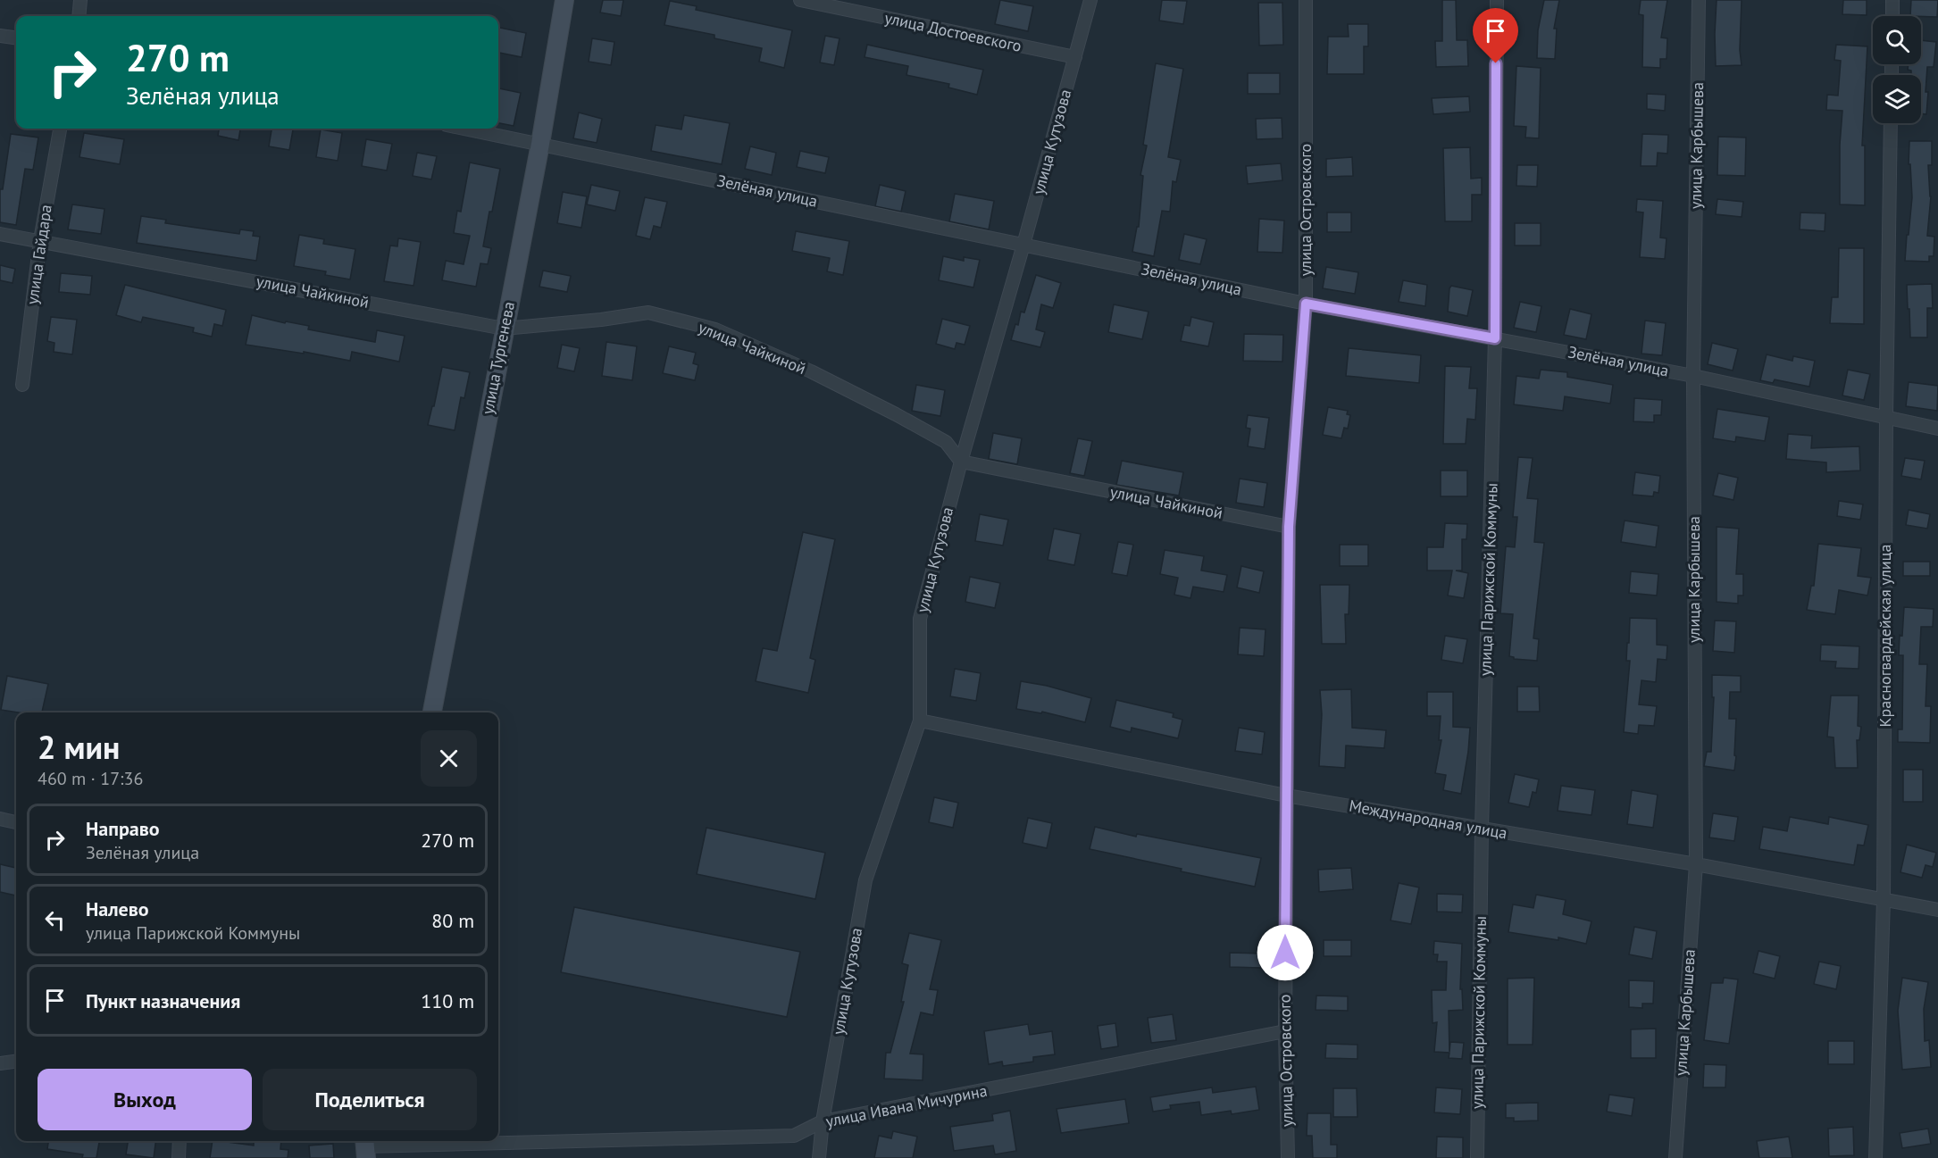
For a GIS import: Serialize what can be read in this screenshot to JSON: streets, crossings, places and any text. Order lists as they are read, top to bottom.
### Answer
{
  "streets": {
    "street": [
      "улица Достоевского",
      "улица Кутузова",
      "улица Карбышева",
      "Зелёная улица",
      "улица Островского",
      "улица Гайдара",
      "улица Чайкиной",
      "улица Тургенева",
      "улица Парижской Коммуны",
      "Красногвардейская улица",
      "Международная улица",
      "улица Ивана Мичурина"
    ]
  },
  "crossings": [
    ["улица Достоевского", "улица Кутузова"],
    ["улица Кутузова", "Зелёная улица"],
    ["улица Кутузова", "улица Чайкиной"],
    ["улица Кутузова", "Международная улица"],
    ["улица Кутузова", "улица Ивана Мичурина"],
    ["улица Карбышева", "Зелёная улица"],
    ["улица Карбышева", "Международная улица"],
    ["Зелёная улица", "улица Островского"],
    ["Зелёная улица", "улица Тургенева"],
    ["Зелёная улица", "улица Парижской Коммуны"],
    ["Зелёная улица", "Красногвардейская улица"],
    ["улица Островского", "улица Чайкиной"],
    ["улица Островского", "Международная улица"],
    ["улица Островского", "улица Ивана Мичурина"],
    ["улица Гайдара", "улица Чайкиной"],
    ["улица Чайкиной", "улица Тургенева"],
    ["улица Парижской Коммуны", "Международная улица"],
    ["Красногвардейская улица", "Международная улица"]
  ],
  "page": {
    "turn": ["270 m", "Зелёная улица"],
    "heading": ["2 мин", "460 m · 17:36"],
    "list": [
      {
        "name": "Направо",
        "note": "Зелёная улица",
        "value": "270 m"
      },
      {
        "name": "Налево",
        "note": "улица Парижской Коммуны",
        "value": "80 m"
      },
      {
        "name": "Пункт назначения",
        "value": "110 m"
      }
    ],
    "buttons": ["Выход", "Поделиться"]
  }
}
